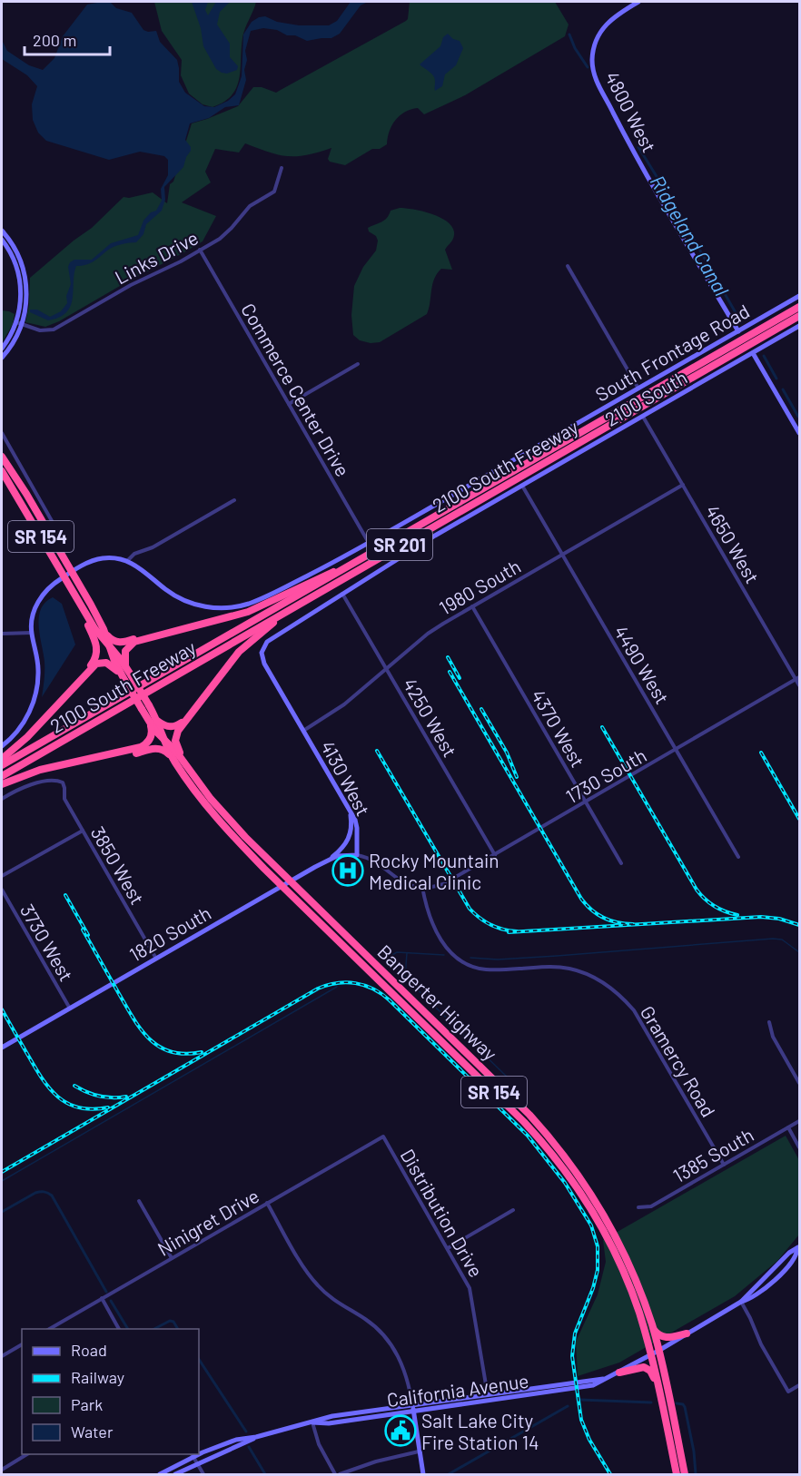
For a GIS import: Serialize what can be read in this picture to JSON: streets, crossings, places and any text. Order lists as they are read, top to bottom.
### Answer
{
  "streets": {
    "highway": [
      "2100 South Freeway",
      "SR 154",
      "SR 201",
      "Bangerter Highway"
    ],
    "street": [
      "4800 West",
      "Links Drive",
      "South Frontage Road",
      "Commerce Center Drive",
      "2100 South",
      "4650 West",
      "1980 South",
      "4490 West",
      "4250 West",
      "4370 West",
      "1730 South",
      "4130 West",
      "3850 West",
      "1820 South",
      "3730 West",
      "Gramercy Road",
      "1385 South",
      "Distribution Drive",
      "Ninigret Drive",
      "California Avenue"
    ]
  },
  "crossings": [
    ["4800 West", "South Frontage Road"],
    ["Links Drive", "Commerce Center Drive"],
    ["South Frontage Road", "Commerce Center Drive"],
    ["South Frontage Road", "Bangerter Highway"],
    ["2100 South", "4650 West"],
    ["2100 South", "4490 West"],
    ["2100 South", "4250 West"],
    ["2100 South", "4130 West"],
    ["4650 West", "1980 South"],
    ["4650 West", "1730 South"],
    ["1980 South", "4490 West"],
    ["1980 South", "4250 West"],
    ["1980 South", "4370 West"],
    ["1980 South", "4130 West"],
    ["4490 West", "1730 South"],
    ["4250 West", "1730 South"],
    ["4370 West", "1730 South"],
    ["1730 South", "Gramercy Road"],
    ["4130 West", "1820 South"],
    ["3850 West", "1820 South"],
    ["1820 South", "3730 West"],
    ["1820 South", "Bangerter Highway"],
    ["Bangerter Highway", "California Avenue"],
    ["Gramercy Road", "1385 South"],
    ["Distribution Drive", "Ninigret Drive"],
    ["Distribution Drive", "California Avenue"]
  ],
  "water": ["Ridgeland Canal"],
  "places": {
    "hospital": ["Rocky Mountain Medical Clinic"],
    "public building": ["Salt Lake City Fire Station 14"]
  },
  "legend": [
    "Road",
    "Railway",
    "Park",
    "Water"
  ],
  "scale_bar": "200 m"
}
